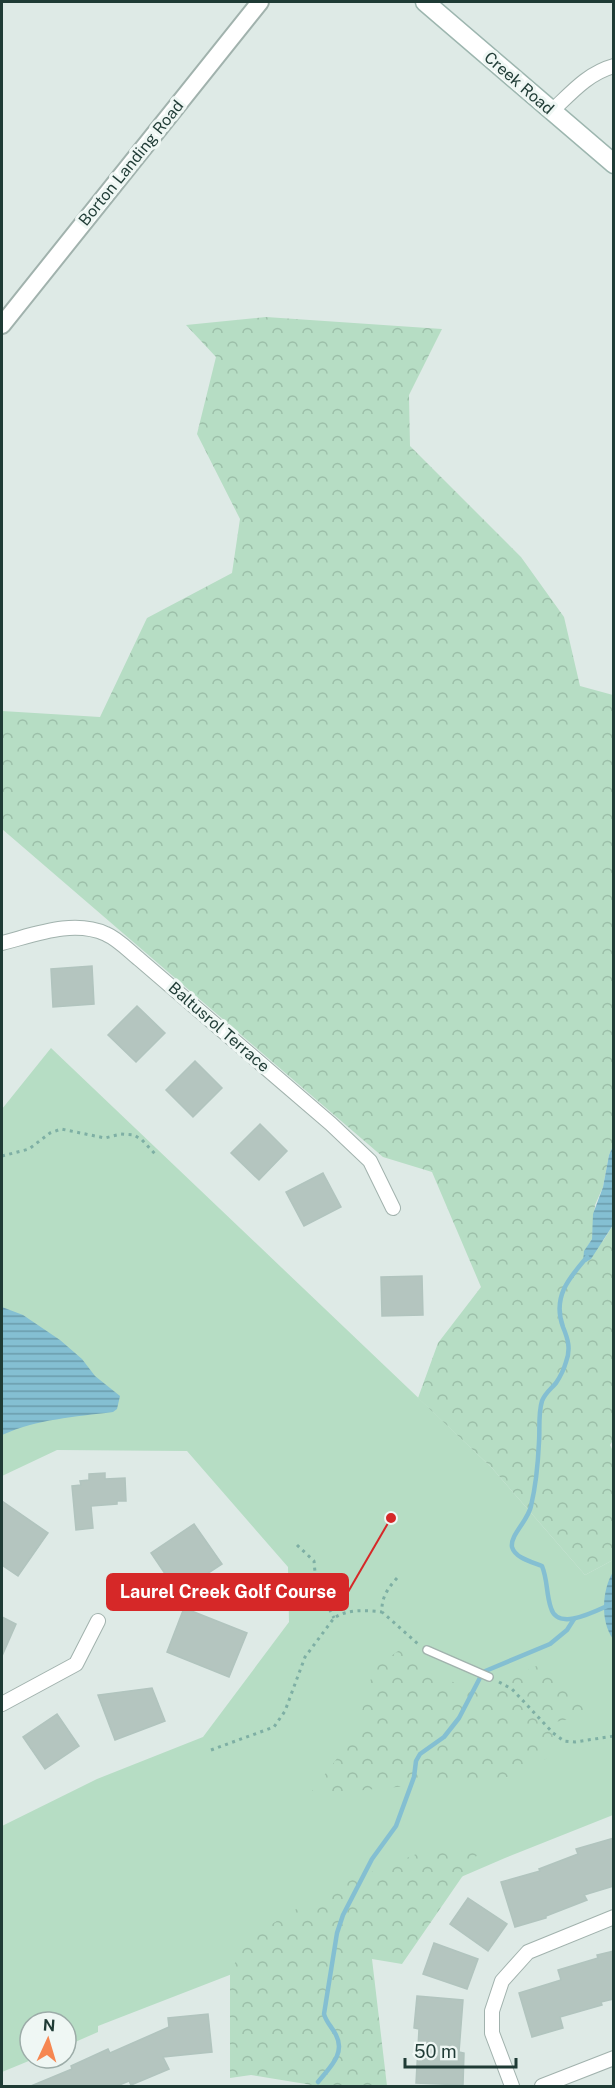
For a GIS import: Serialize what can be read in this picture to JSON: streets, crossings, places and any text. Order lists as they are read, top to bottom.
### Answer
{
  "streets": {
    "main road": ["Creek Road"],
    "street": ["Borton Landing Road", "Baltusrol Terrace"]
  },
  "places": ["Laurel Creek Golf Course"],
  "scale_bar": "50 m",
  "north": "top"
}
